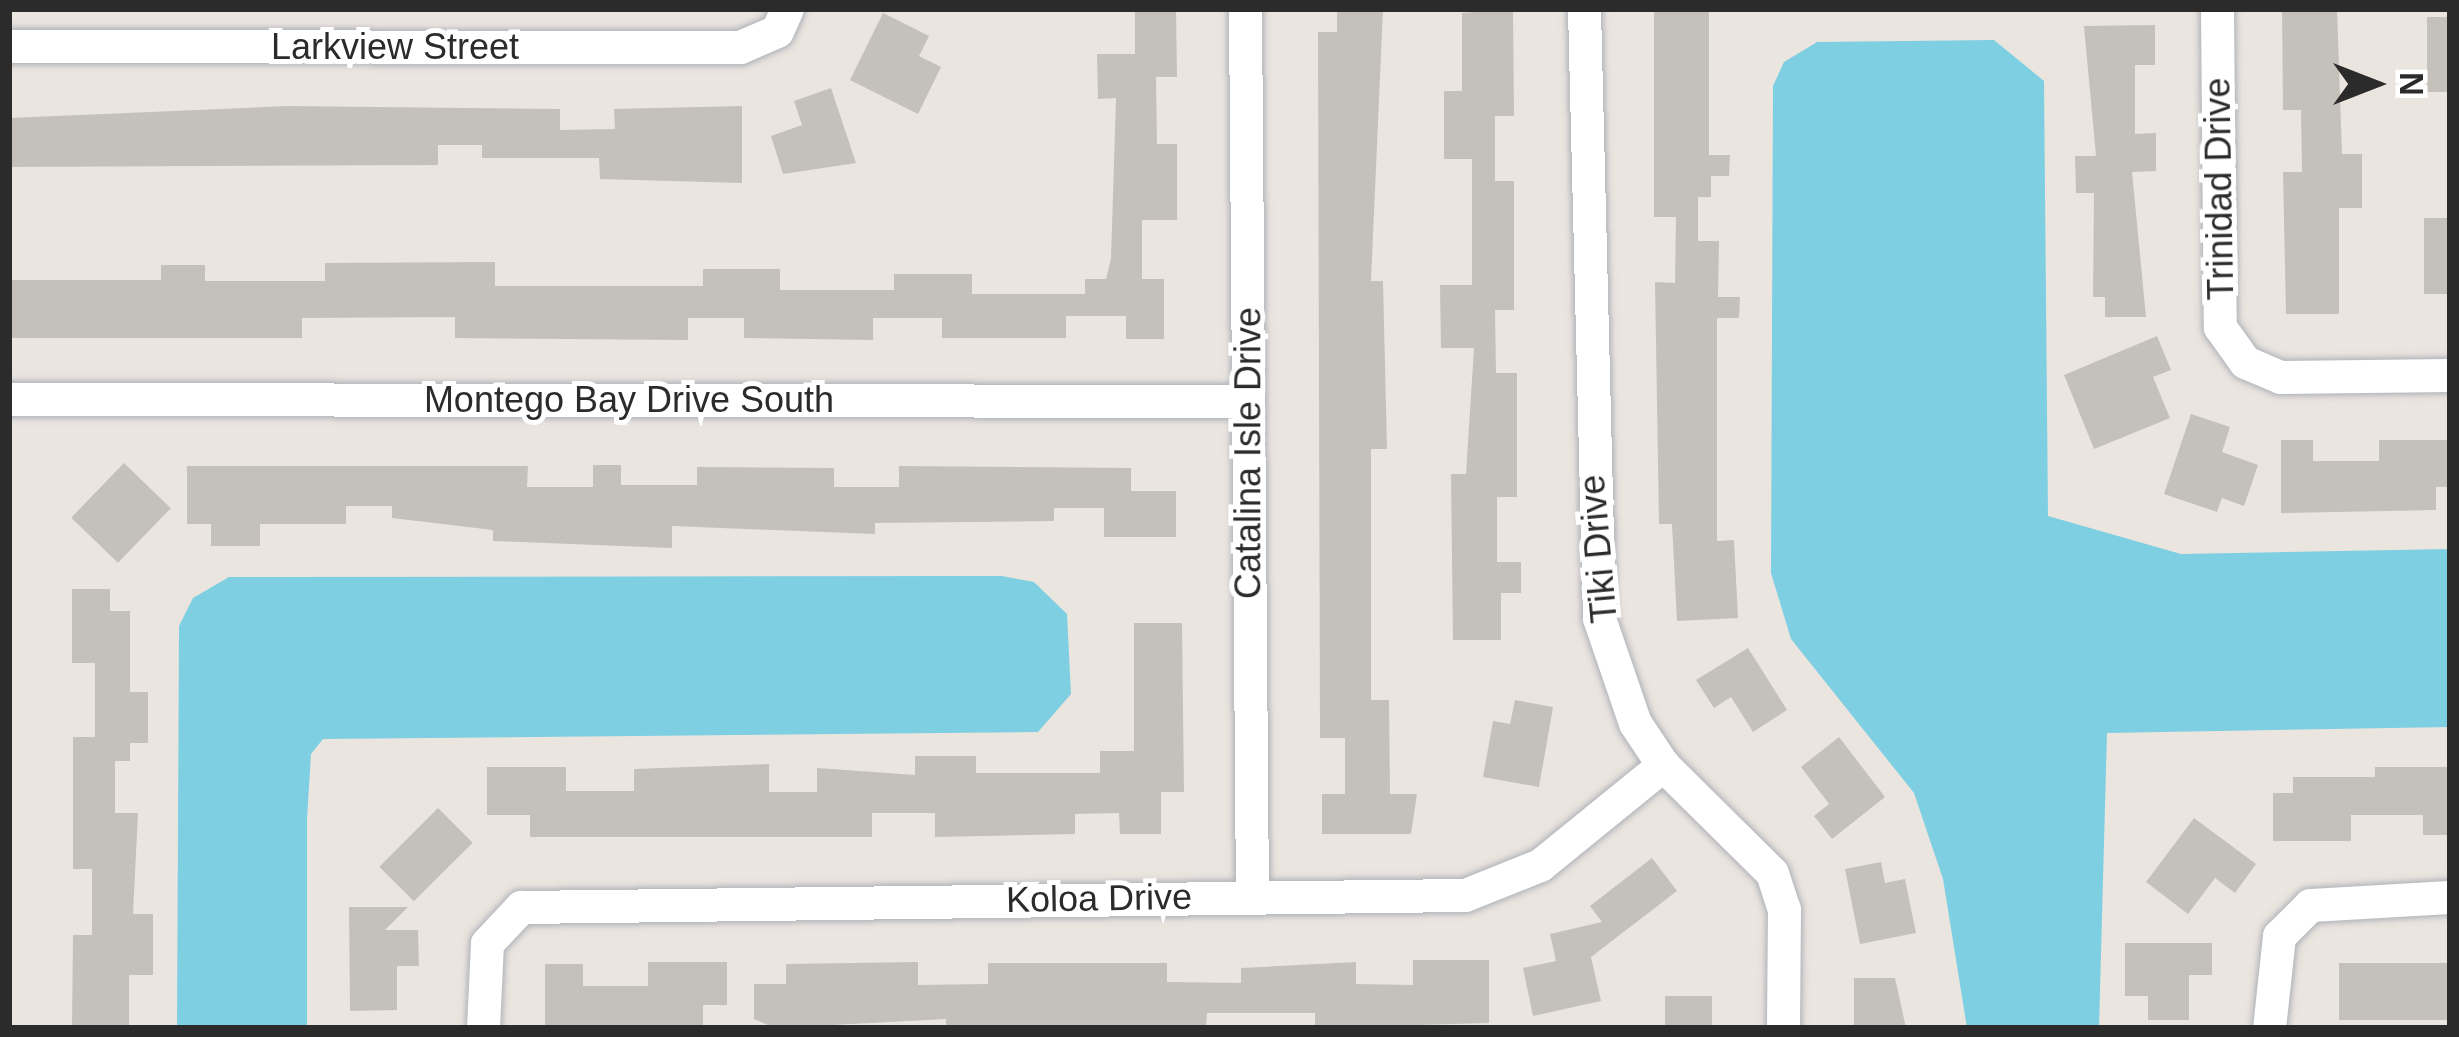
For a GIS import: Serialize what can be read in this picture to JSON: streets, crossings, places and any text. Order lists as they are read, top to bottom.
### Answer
{
  "streets": {
    "street": [
      "Larkview Street",
      "Trinidad Drive",
      "Montego Bay Drive South",
      "Catalina Isle Drive",
      "Tiki Drive",
      "Koloa Drive"
    ]
  },
  "crossings": [
    ["Montego Bay Drive South", "Catalina Isle Drive"],
    ["Catalina Isle Drive", "Koloa Drive"],
    ["Tiki Drive", "Koloa Drive"]
  ],
  "north": "right"
}
